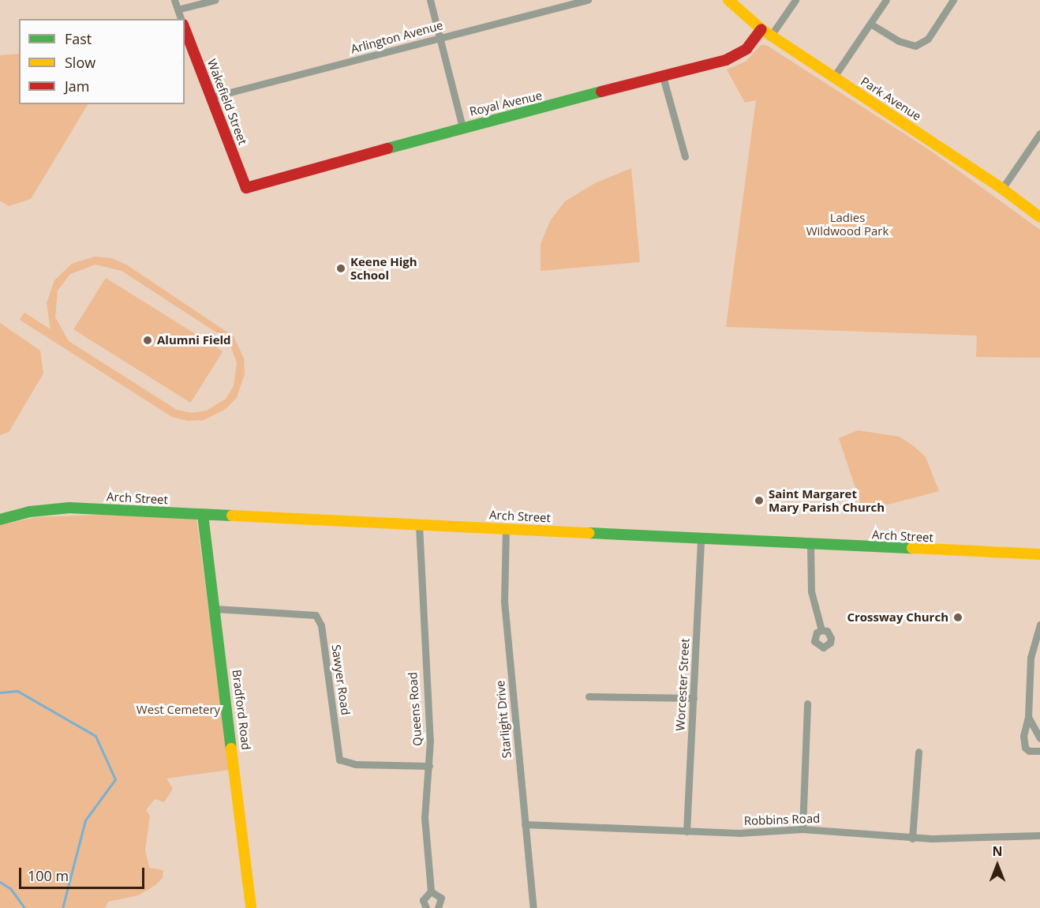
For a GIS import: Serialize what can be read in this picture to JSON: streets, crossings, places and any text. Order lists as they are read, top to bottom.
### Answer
{
  "streets": {
    "street": [
      "Arlington Avenue",
      "Park Avenue",
      "Wakefield Street",
      "Royal Avenue",
      "Arch Street",
      "Sawyer Road",
      "Worcester Street",
      "Queens Road",
      "Bradford Road",
      "Starlight Drive",
      "Robbins Road"
    ]
  },
  "crossings": [
    ["Arlington Avenue", "Wakefield Street"],
    ["Park Avenue", "Royal Avenue"],
    ["Wakefield Street", "Royal Avenue"],
    ["Arch Street", "Worcester Street"],
    ["Arch Street", "Queens Road"],
    ["Arch Street", "Bradford Road"],
    ["Arch Street", "Starlight Drive"],
    ["Sawyer Road", "Queens Road"],
    ["Sawyer Road", "Bradford Road"],
    ["Worcester Street", "Robbins Road"],
    ["Starlight Drive", "Robbins Road"]
  ],
  "parks": ["Ladies Wildwood Park", "West Cemetery"],
  "places": [
    "Keene High School",
    "Alumni Field",
    "Saint Margaret Mary Parish Church",
    "Crossway Church"
  ],
  "legend": ["Fast", "Slow", "Jam"],
  "scale_bar": "100 m",
  "north": "top"
}
